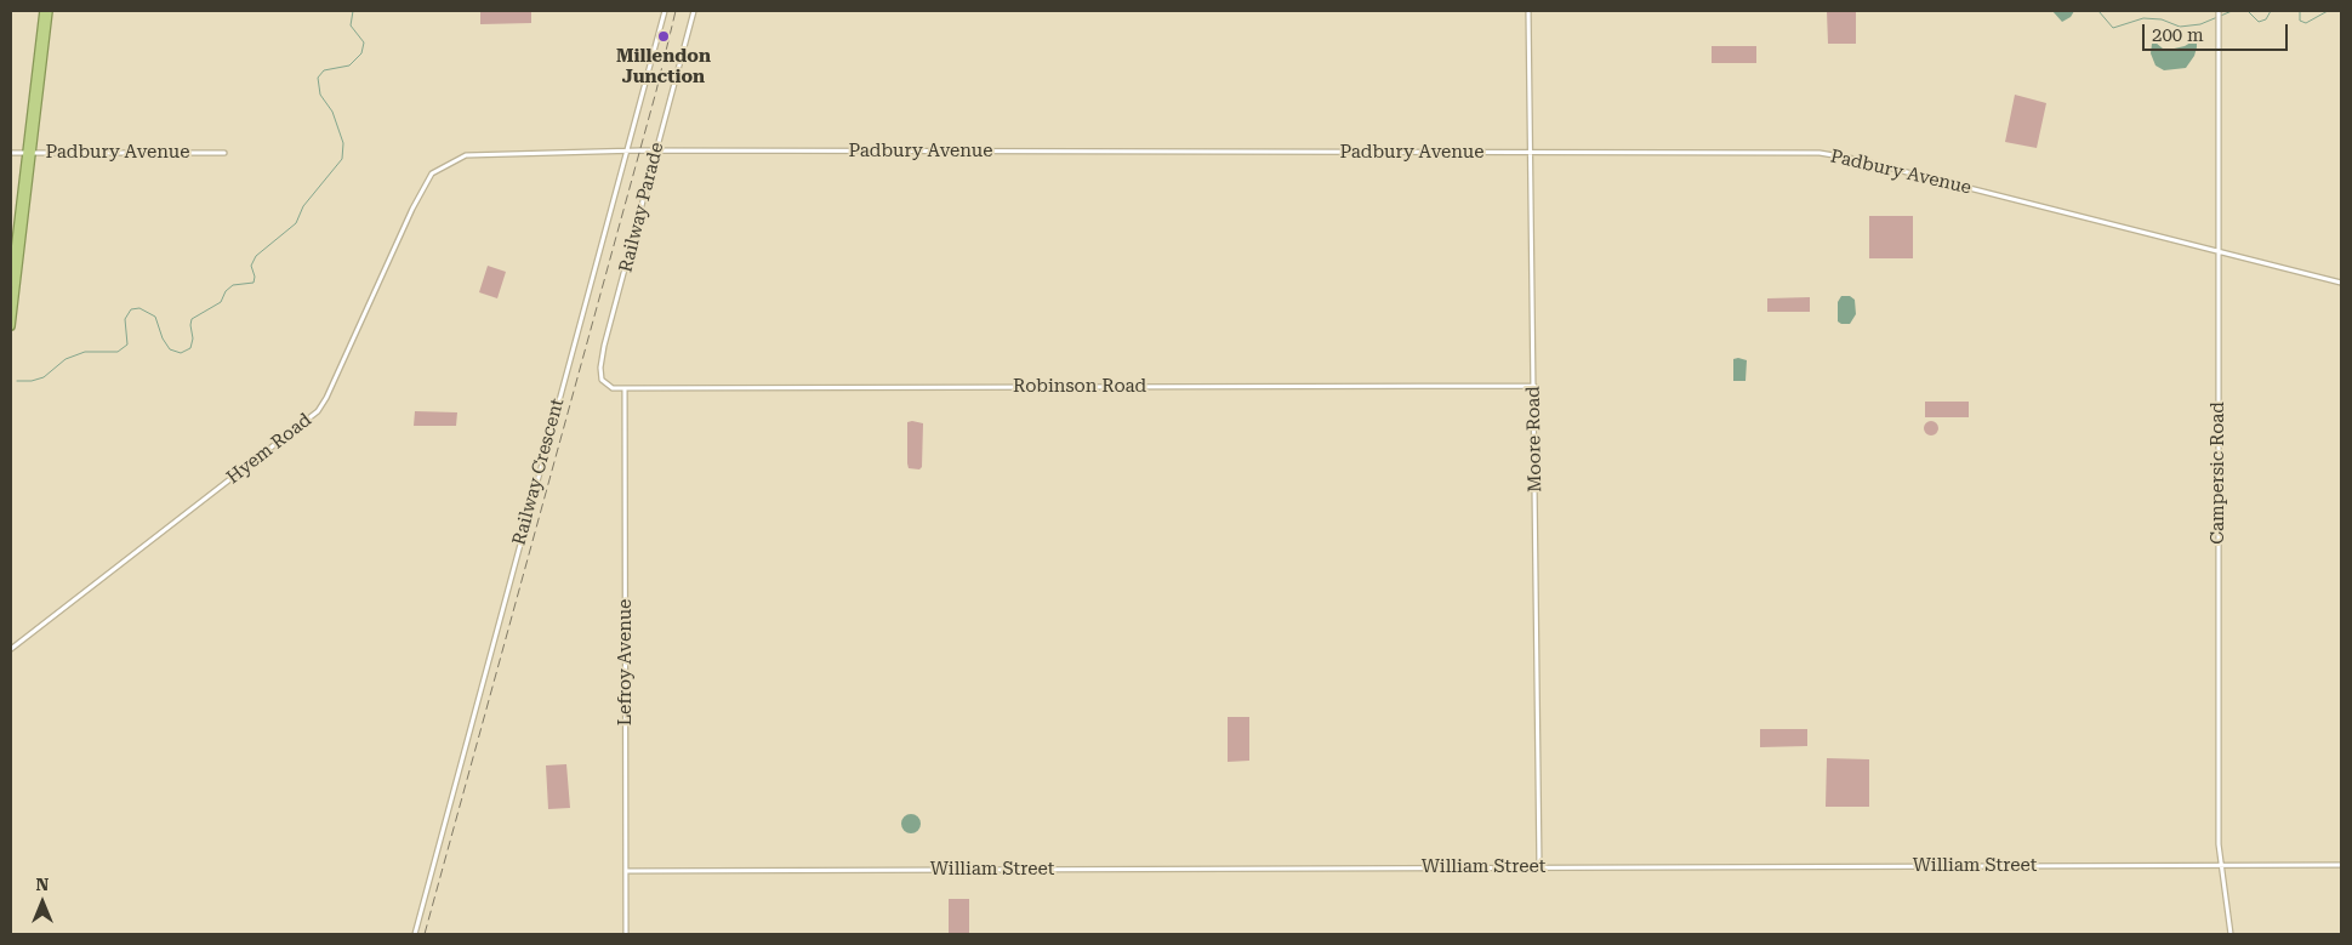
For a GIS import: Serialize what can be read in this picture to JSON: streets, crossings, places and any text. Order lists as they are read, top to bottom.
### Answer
{
  "streets": {
    "street": [
      "Padbury Avenue",
      "Railway Parade",
      "Robinson Road",
      "Moore Road",
      "Hyem Road",
      "Railway Crescent",
      "Campersic Road",
      "Lefroy Avenue",
      "William Street"
    ]
  },
  "crossings": [
    ["Padbury Avenue", "Railway Parade"],
    ["Padbury Avenue", "Moore Road"],
    ["Padbury Avenue", "Hyem Road"],
    ["Padbury Avenue", "Railway Crescent"],
    ["Padbury Avenue", "Campersic Road"],
    ["Railway Parade", "Robinson Road"],
    ["Railway Parade", "Lefroy Avenue"],
    ["Robinson Road", "Moore Road"],
    ["Robinson Road", "Lefroy Avenue"],
    ["Moore Road", "William Street"],
    ["Campersic Road", "William Street"],
    ["Lefroy Avenue", "William Street"]
  ],
  "places": ["Millendon Junction"],
  "scale_bar": "200 m",
  "north": "top"
}
